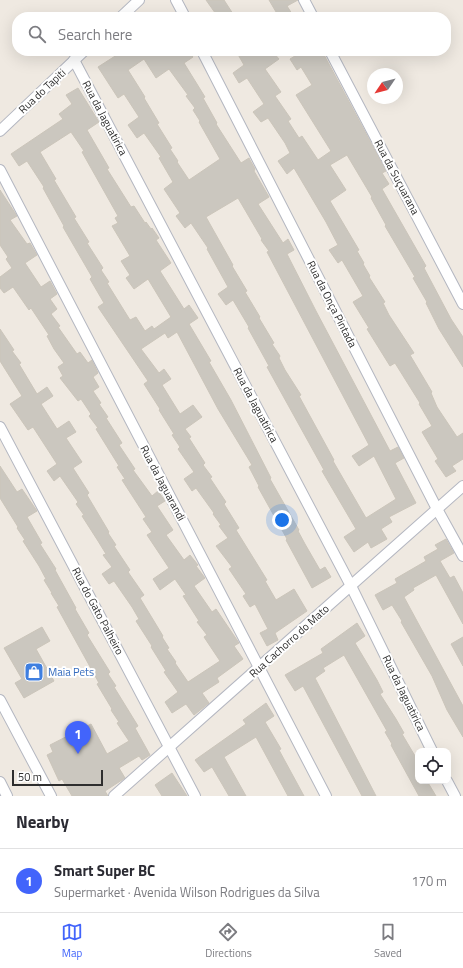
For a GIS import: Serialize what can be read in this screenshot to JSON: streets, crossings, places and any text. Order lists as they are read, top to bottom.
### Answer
{
  "streets": {
    "street": [
      "Rua do Tapiti",
      "Rua da Jaguatirica",
      "Rua da Suçuarana",
      "Rua da Onça Pintada",
      "Rua da Jaguarandi",
      "Rua do Gato Palheiro",
      "Rua Cachorro do Mato"
    ]
  },
  "crossings": [
    ["Rua do Tapiti", "Rua da Jaguatirica"],
    ["Rua da Jaguatirica", "Rua Cachorro do Mato"],
    ["Rua da Onça Pintada", "Rua Cachorro do Mato"],
    ["Rua da Jaguarandi", "Rua Cachorro do Mato"],
    ["Rua do Gato Palheiro", "Rua Cachorro do Mato"]
  ],
  "places": {
    "shop": ["Maia Pets"]
  },
  "scale_bar": "50 m",
  "north": "bottom left",
  "page": {
    "search": "Search here",
    "pins": "1",
    "scale": "50 m",
    "heading": "Nearby",
    "list": [
      {
        "mark": "1",
        "name": "Smart Super BC",
        "note": "Supermarket · Avenida Wilson Rodrigues da Silva",
        "value": "170 m"
      }
    ],
    "nav": ["Map", "Directions", "Saved"]
  }
}
